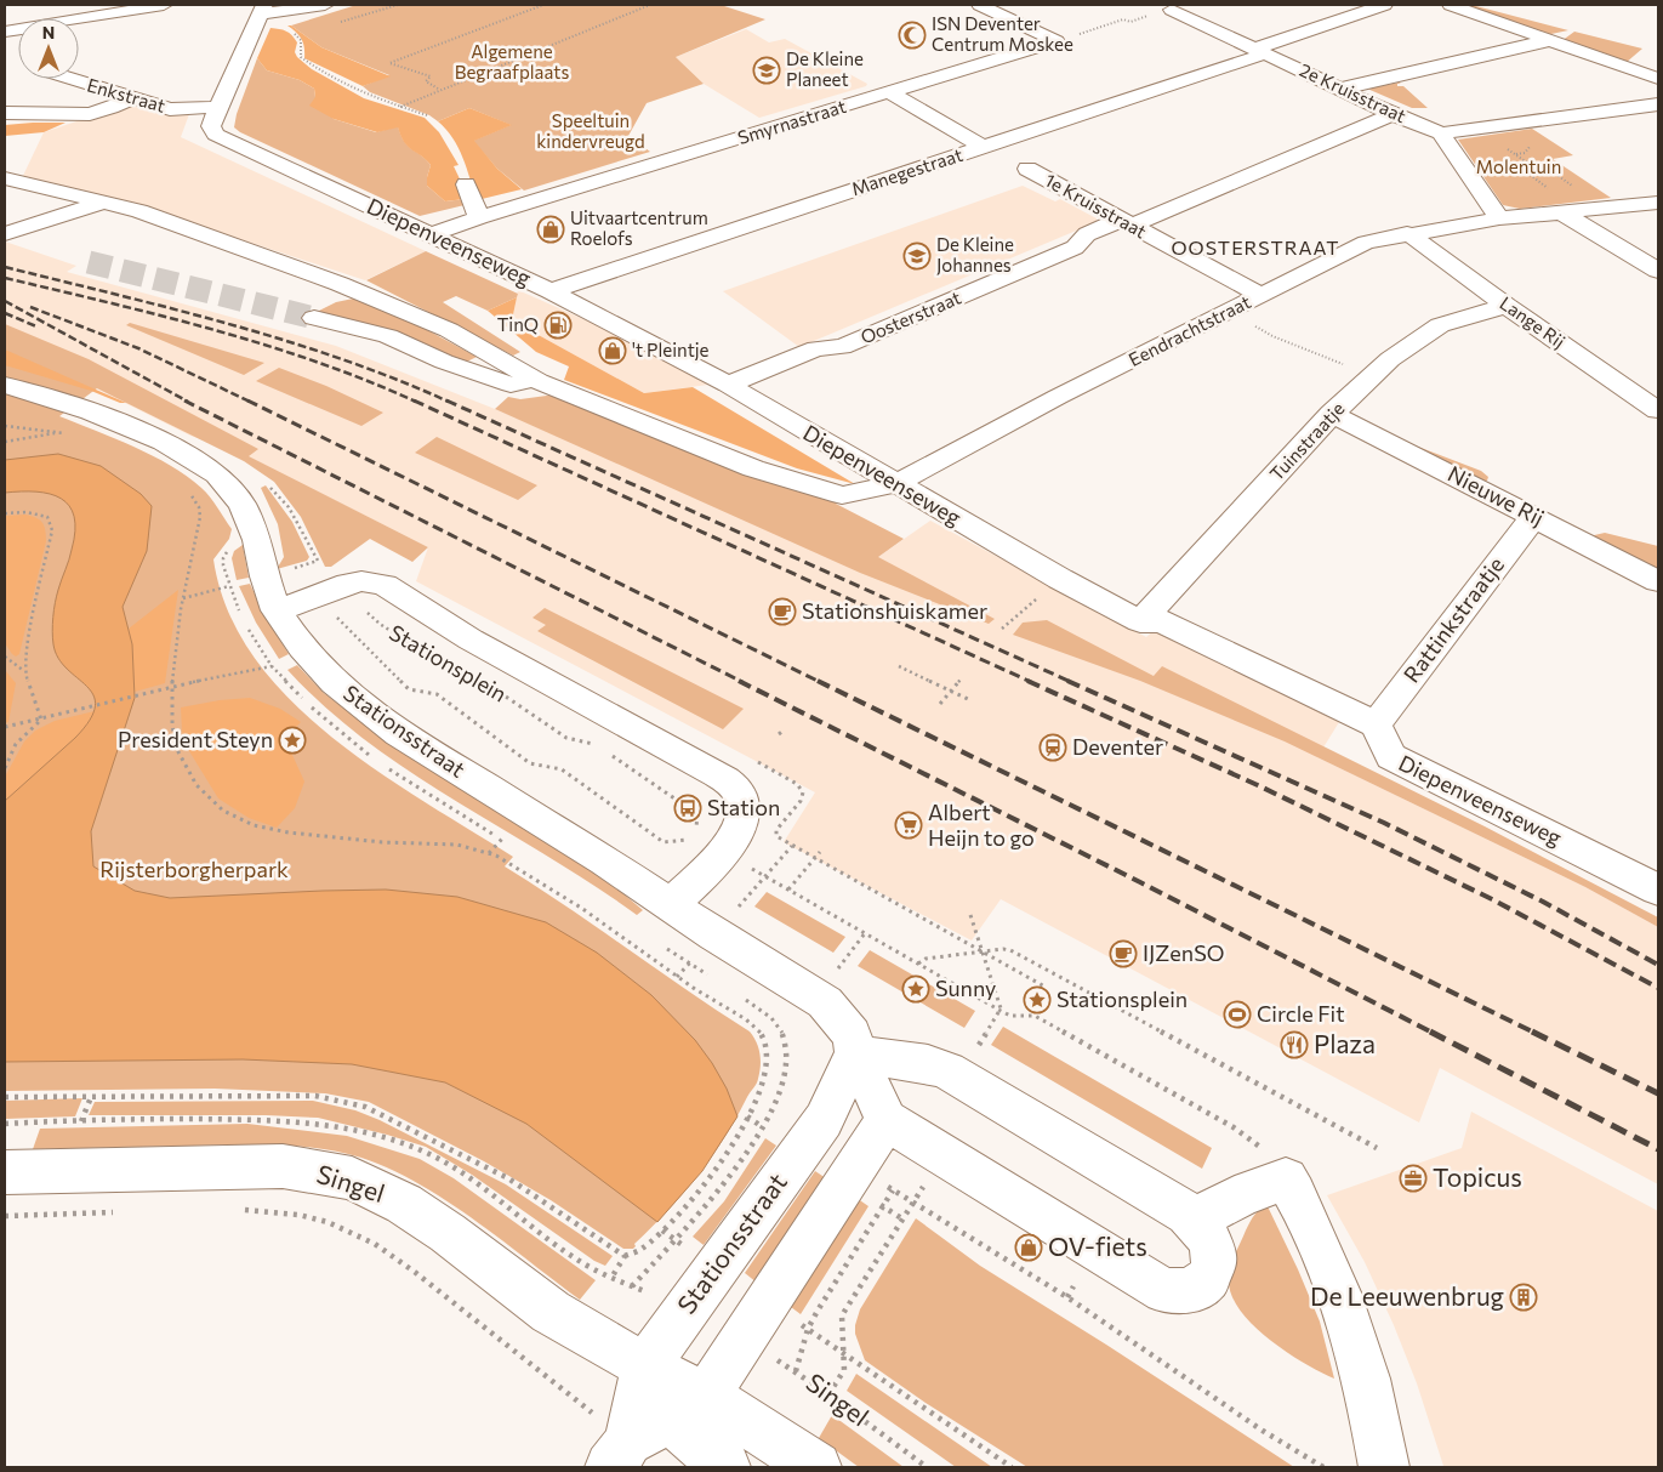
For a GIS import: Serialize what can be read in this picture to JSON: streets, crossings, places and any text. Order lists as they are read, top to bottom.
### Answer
{
  "streets": {
    "street": [
      "2e Kruisstraat",
      "Enkstraat",
      "Smyrnastraat",
      "Manegestraat",
      "1e Kruisstraat",
      "Diepenveenseweg",
      "Oosterstraat",
      "Lange Rij",
      "Eendrachtstraat",
      "Tuinstraatje",
      "Nieuwe Rij",
      "Rattinkstraatje",
      "Stationsplein",
      "Stationsstraat",
      "Singel"
    ]
  },
  "crossings": [
    ["2e Kruisstraat", "Manegestraat"],
    ["2e Kruisstraat", "Oosterstraat"],
    ["Enkstraat", "Diepenveenseweg"],
    ["Smyrnastraat", "Diepenveenseweg"],
    ["Manegestraat", "Diepenveenseweg"],
    ["1e Kruisstraat", "Oosterstraat"],
    ["1e Kruisstraat", "Eendrachtstraat"],
    ["Diepenveenseweg", "Oosterstraat"],
    ["Diepenveenseweg", "Eendrachtstraat"],
    ["Diepenveenseweg", "Tuinstraatje"],
    ["Diepenveenseweg", "Rattinkstraatje"],
    ["Lange Rij", "Eendrachtstraat"],
    ["Lange Rij", "Tuinstraatje"],
    ["Tuinstraatje", "Nieuwe Rij"],
    ["Nieuwe Rij", "Rattinkstraatje"],
    ["Stationsplein", "Stationsstraat"],
    ["Stationsstraat", "Singel"]
  ],
  "districts": ["OOSTERSTRAAT"],
  "parks": [
    "Algemene Begraafplaats",
    "Speeltuin kindervreugd",
    "Molentuin",
    "Rijsterborgherpark"
  ],
  "places": {
    "mosque": ["ISN Deventer Centrum Moskee"],
    "school or university": ["De Kleine Planeet", "De Kleine Johannes"],
    "shop": ["Uitvaartcentrum Roelofs", "'t Pleintje", "OV-fiets"],
    "fuel station": ["TinQ"],
    "cafe": ["Stationshuiskamer", "IJZenSO"],
    "place": ["President Steyn", "Sunny", "Stationsplein"],
    "station": ["Deventer"],
    "bus stop": ["Station"],
    "supermarket": ["Albert Heijn to go"],
    "sports": ["Circle Fit"],
    "restaurant": ["Plaza"],
    "office": ["Topicus"],
    "building": ["De Leeuwenbrug"]
  },
  "north": "top"
}
